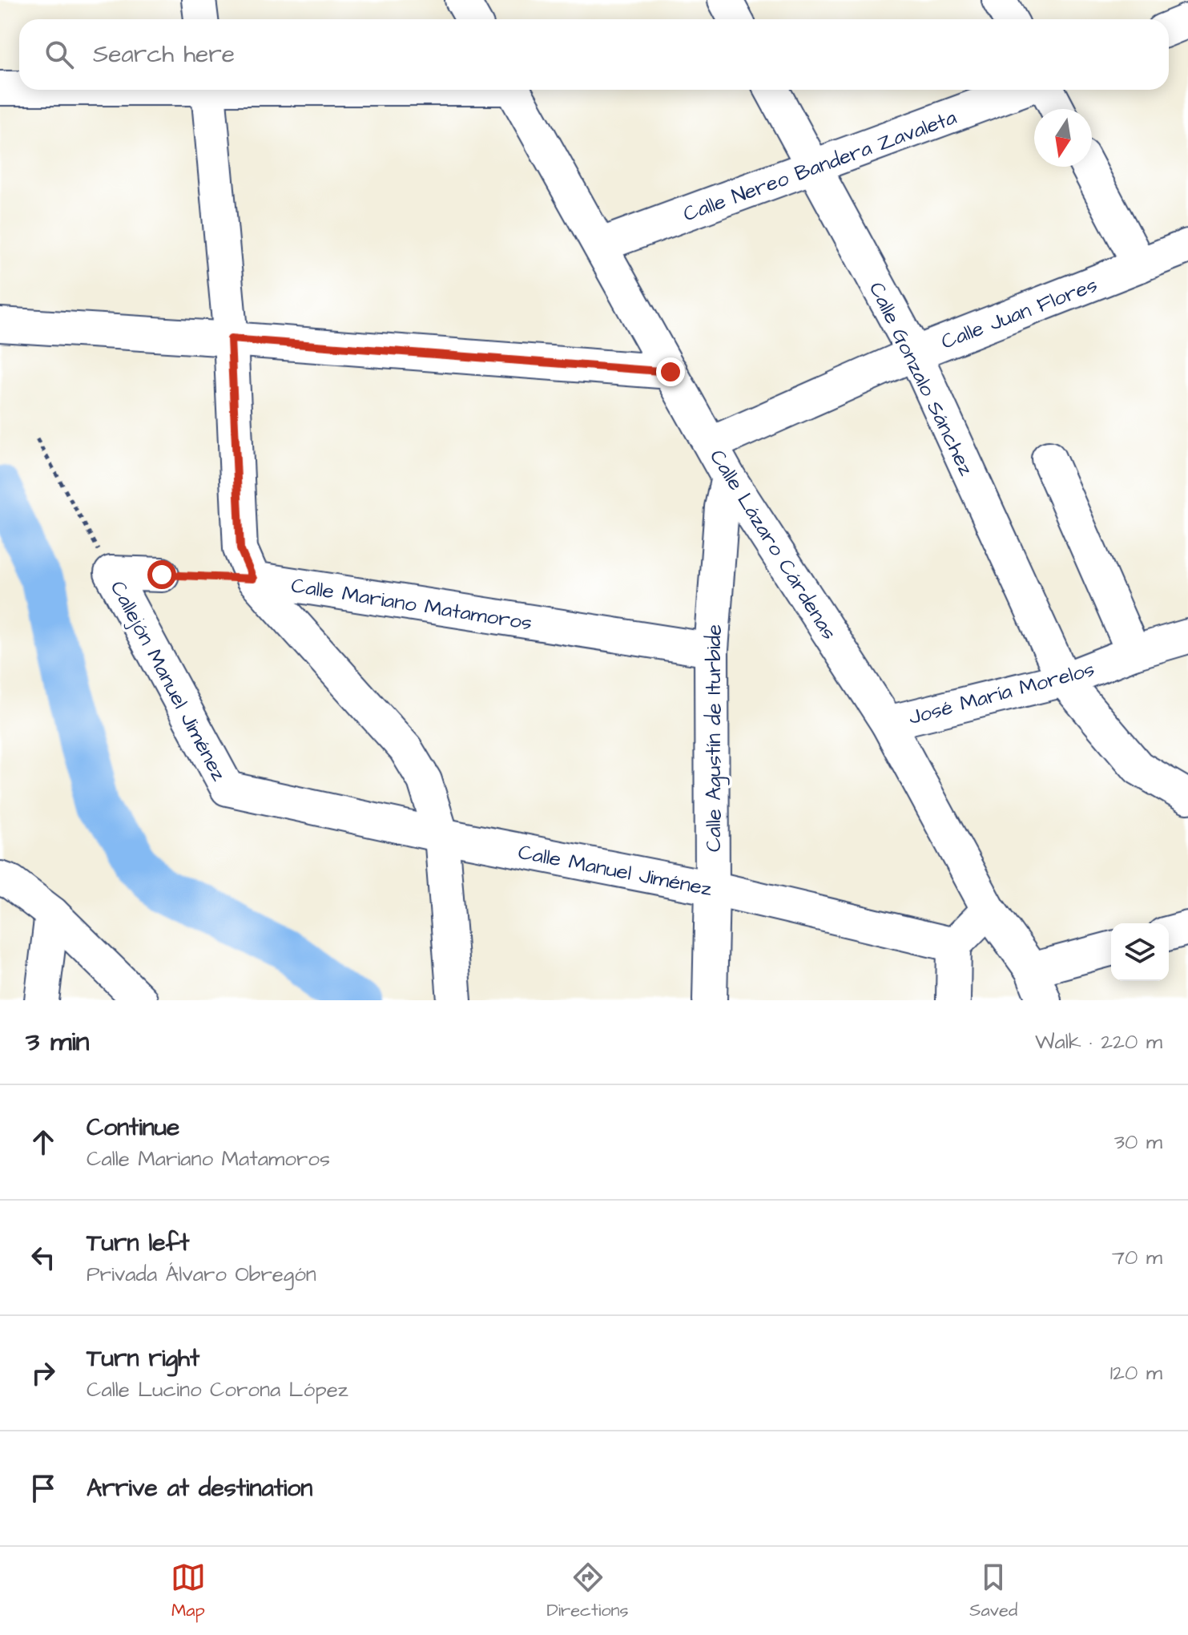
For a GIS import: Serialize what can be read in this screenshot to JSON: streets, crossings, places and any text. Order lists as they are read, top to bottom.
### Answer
{
  "streets": {
    "street": [
      "Calle Nereo Bandera Zavaleta",
      "Calle Juan Flores",
      "Calle Gonzalo Sánchez",
      "Calle Lázaro Cárdenas",
      "Calle Mariano Matamoros",
      "Callejón Manuel Jiménez",
      "José María Morelos",
      "Calle Agustín de Iturbide",
      "Calle Manuel Jiménez"
    ]
  },
  "crossings": [
    ["Calle Nereo Bandera Zavaleta", "Calle Gonzalo Sánchez"],
    ["Calle Nereo Bandera Zavaleta", "Calle Lázaro Cárdenas"],
    ["Calle Juan Flores", "Calle Gonzalo Sánchez"],
    ["Calle Juan Flores", "Calle Lázaro Cárdenas"],
    ["Calle Gonzalo Sánchez", "José María Morelos"],
    ["Calle Lázaro Cárdenas", "José María Morelos"],
    ["Calle Lázaro Cárdenas", "Calle Agustín de Iturbide"],
    ["Calle Mariano Matamoros", "Calle Agustín de Iturbide"],
    ["Callejón Manuel Jiménez", "Calle Manuel Jiménez"],
    ["Calle Agustín de Iturbide", "Calle Manuel Jiménez"]
  ],
  "north": "bottom",
  "page": {
    "search": "Search here",
    "heading": ["3 min", "Walk · 220 m"],
    "list": [
      ["Continue", "Calle Mariano Matamoros", "30 m"],
      ["Turn left", "Privada Álvaro Obregón", "70 m"],
      ["Turn right", "Calle Lucino Corona López", "120 m"],
      "Arrive at destination"
    ],
    "nav": ["Map", "Directions", "Saved"]
  }
}
